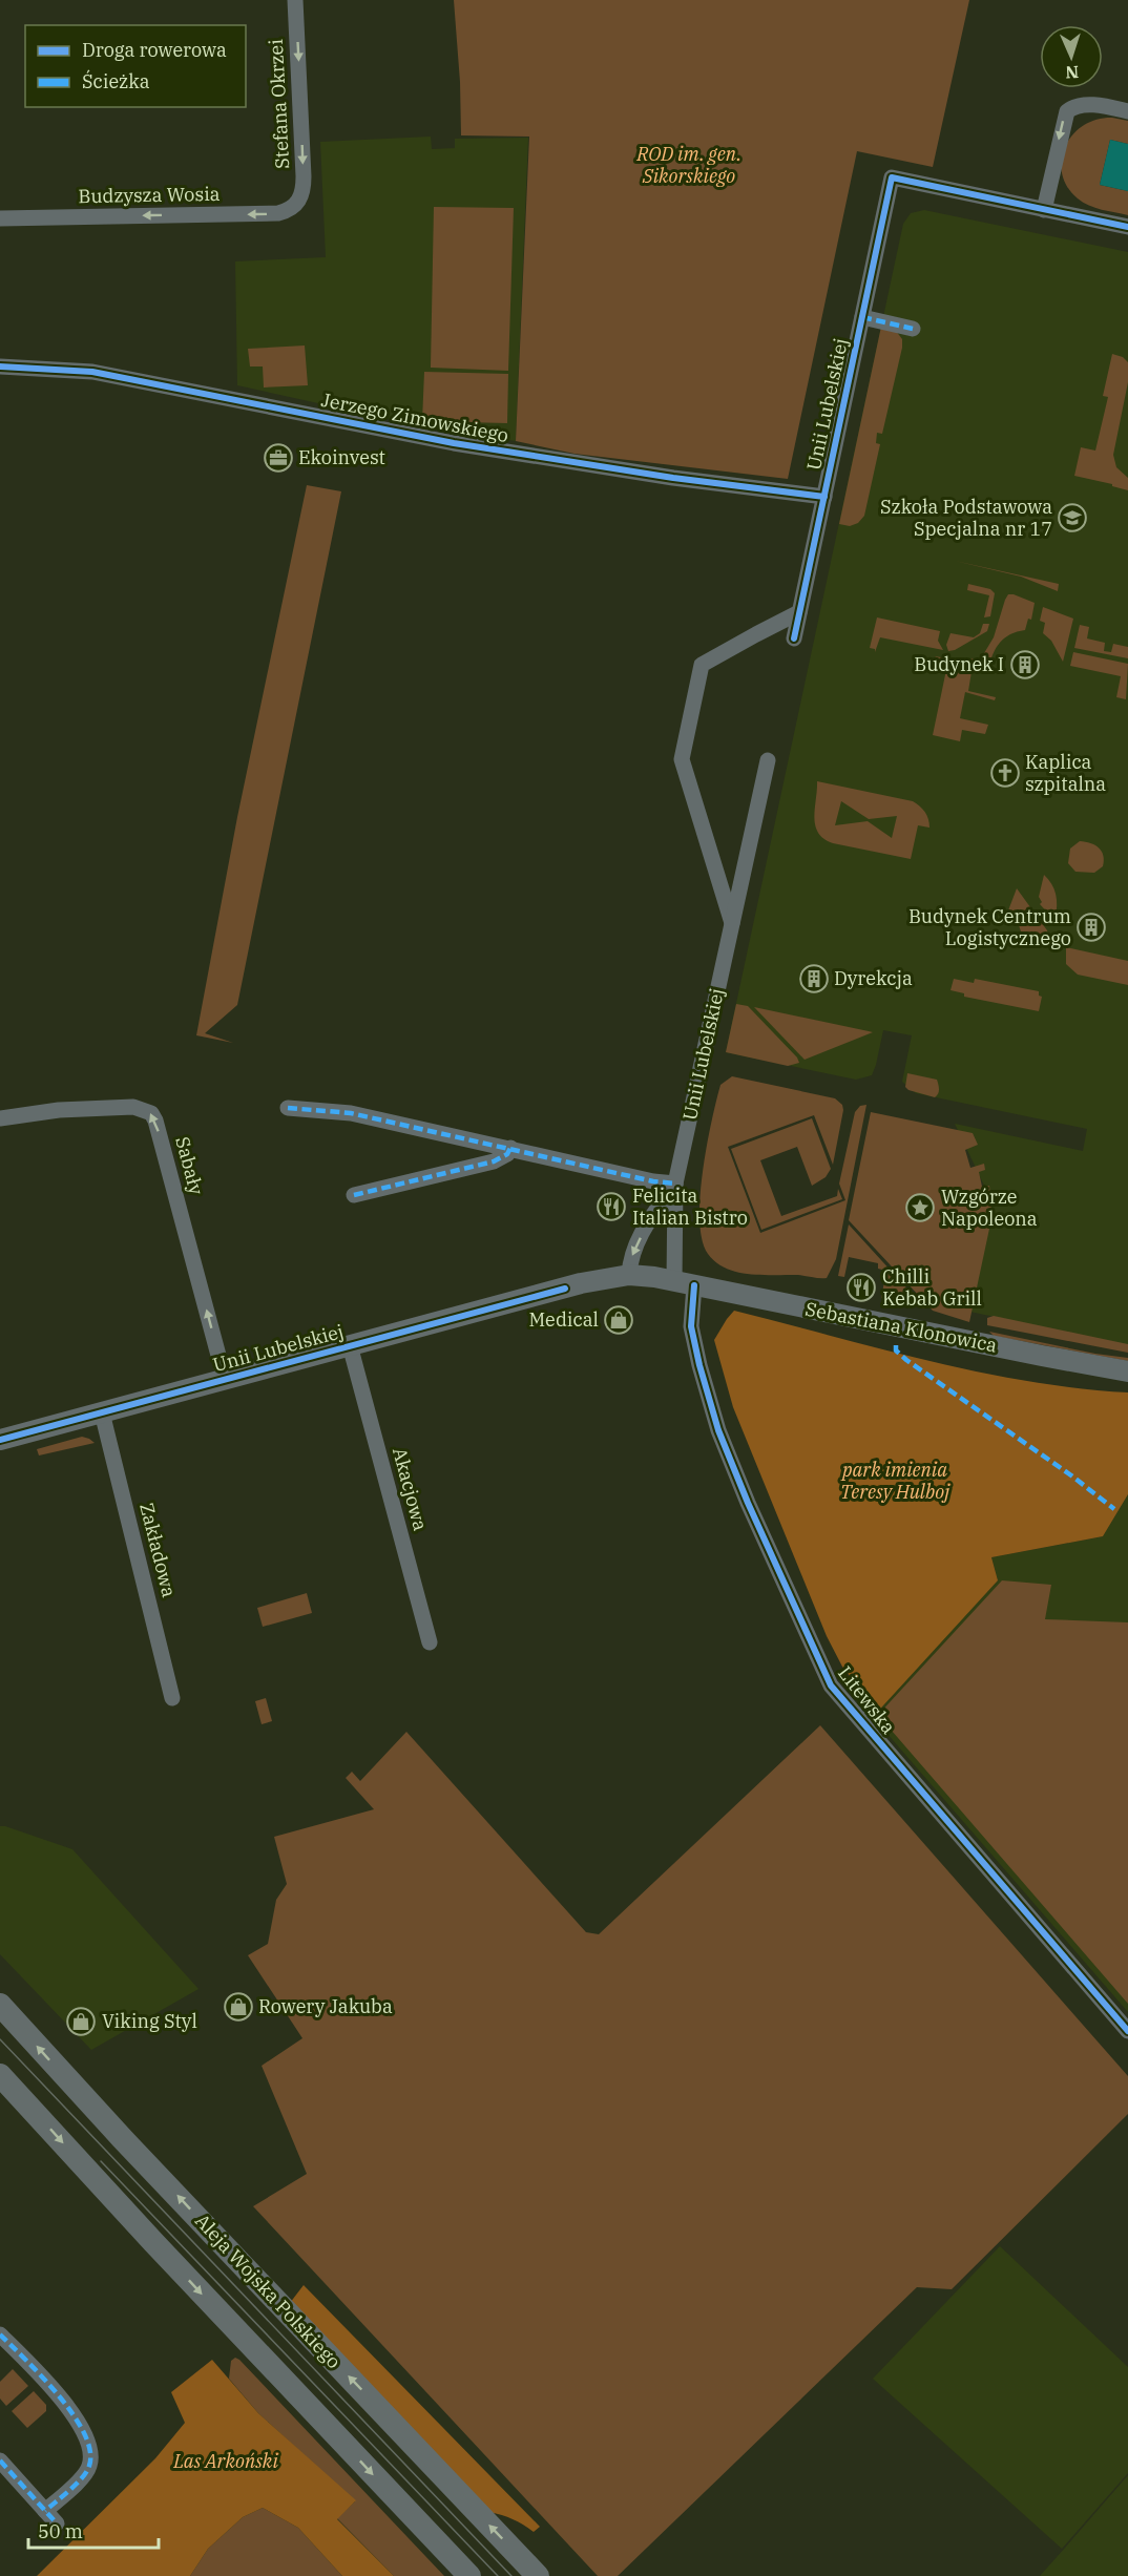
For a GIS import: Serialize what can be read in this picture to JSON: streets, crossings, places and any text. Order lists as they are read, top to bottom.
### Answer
{
  "streets": {
    "main road": ["Aleja Wojska Polskiego"],
    "street": [
      "Stefana Okrzei",
      "Budzysza Wosia",
      "Unii Lubelskiej",
      "Jerzego Zimowskiego",
      "Sabały",
      "Sebastiana Klonowica",
      "Akacjowa",
      "Zakładowa",
      "Litewska"
    ]
  },
  "crossings": [
    ["Stefana Okrzei", "Budzysza Wosia"],
    ["Unii Lubelskiej", "Jerzego Zimowskiego"],
    ["Unii Lubelskiej", "Sabały"],
    ["Unii Lubelskiej", "Sebastiana Klonowica"],
    ["Unii Lubelskiej", "Akacjowa"],
    ["Unii Lubelskiej", "Zakładowa"],
    ["Unii Lubelskiej", "Litewska"],
    ["Sebastiana Klonowica", "Litewska"]
  ],
  "one_way": ["Stefana Okrzei", "Budzysza Wosia", "Sabały"],
  "parks": ["ROD im. gen. Sikorskiego", "park imienia Teresy Hulboj", "Las Arkoński"],
  "places": {
    "office": ["Ekoinvest"],
    "school or university": ["Szkoła Podstawowa Specjalna nr 17"],
    "building": ["Budynek I", "Budynek Centrum Logistycznego", "Dyrekcja"],
    "church": ["Kaplica szpitalna"],
    "restaurant": ["Felicita Italian Bistro", "Chilli Kebab Grill"],
    "place": ["Wzgórze Napoleona"],
    "shop": ["Medical", "Rowery Jakuba", "Viking Styl"]
  },
  "legend": ["Droga rowerowa", "Ścieżka"],
  "scale_bar": "50 m",
  "north": "bottom"
}
